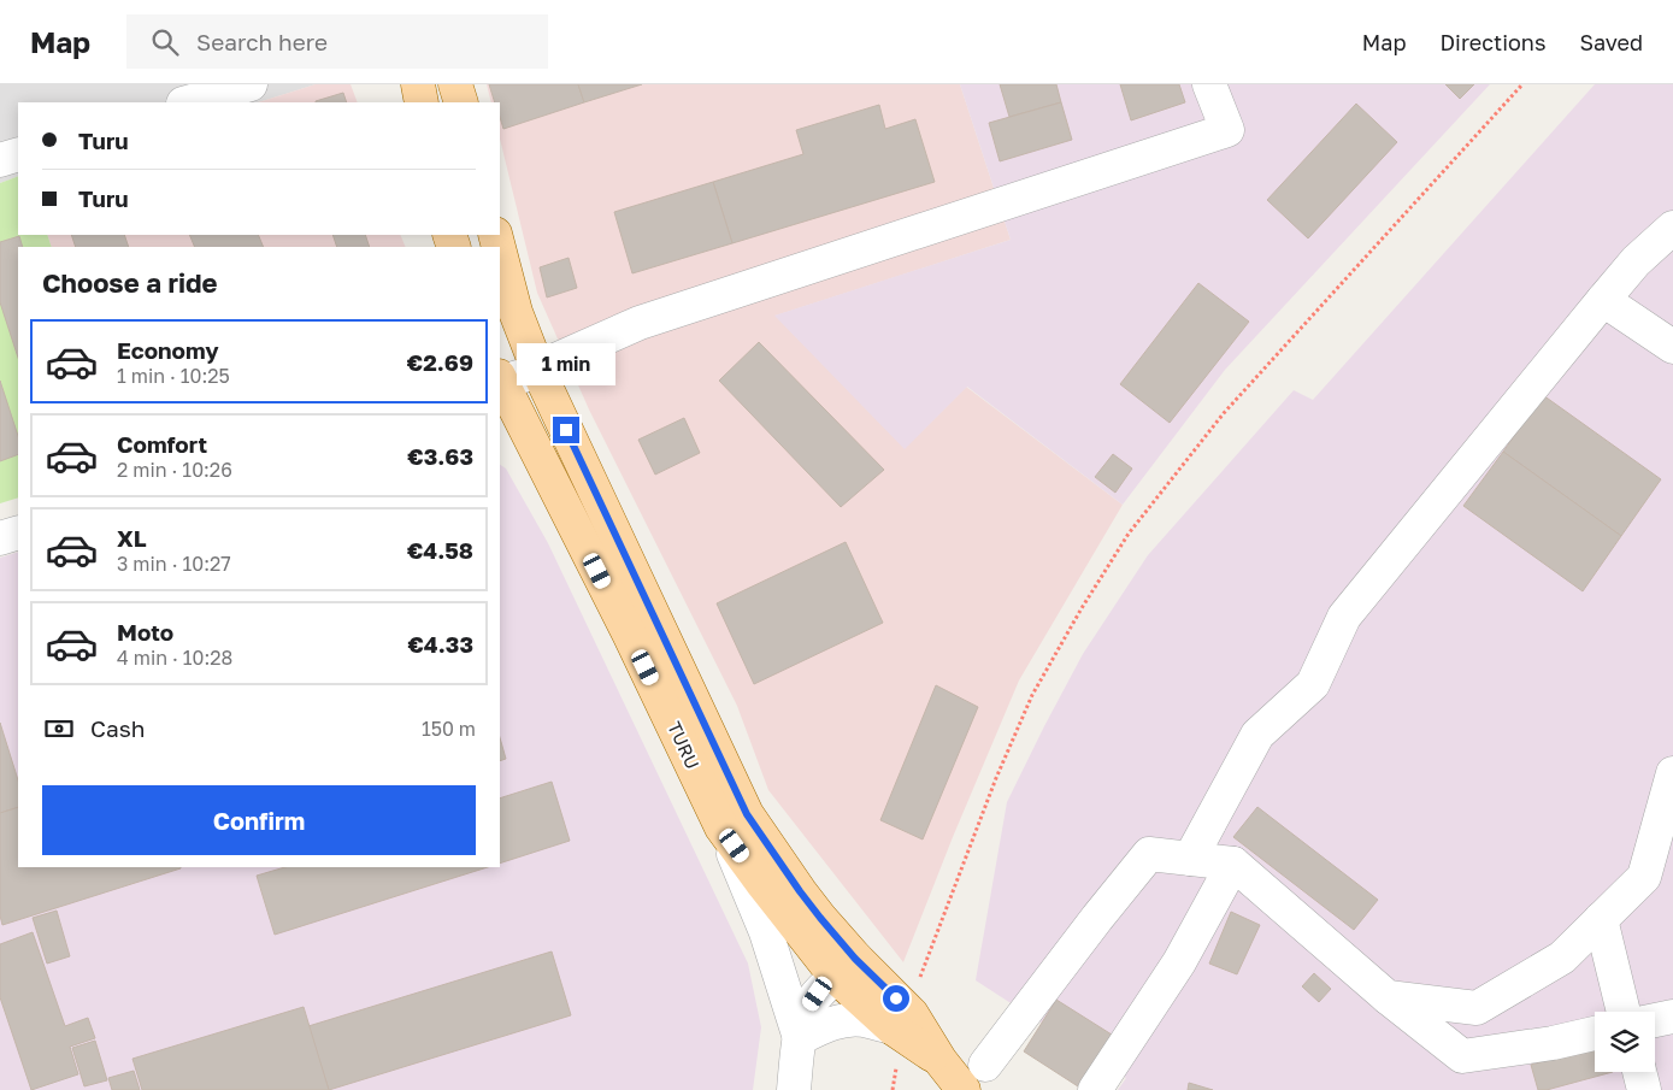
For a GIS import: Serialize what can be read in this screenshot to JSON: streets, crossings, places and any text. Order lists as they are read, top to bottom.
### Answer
{
  "streets": {
    "main road": ["TURU"]
  },
  "page": {
    "header": "Map",
    "search": "Search here",
    "nav": ["Map", "Directions", "Saved"],
    "banner": ["Turu", "Turu"],
    "heading": "Choose a ride",
    "list": [
      {
        "name": "Economy",
        "note": "1 min · 10:25",
        "value": "€2.69"
      },
      {
        "name": "Comfort",
        "note": "2 min · 10:26",
        "value": "€3.63"
      },
      {
        "name": "XL",
        "note": "3 min · 10:27",
        "value": "€4.58"
      },
      {
        "name": "Moto",
        "note": "4 min · 10:28",
        "value": "€4.33"
      }
    ],
    "bubble": "1 min",
    "pay": ["Cash", "150 m"],
    "buttons": "Confirm"
  }
}
